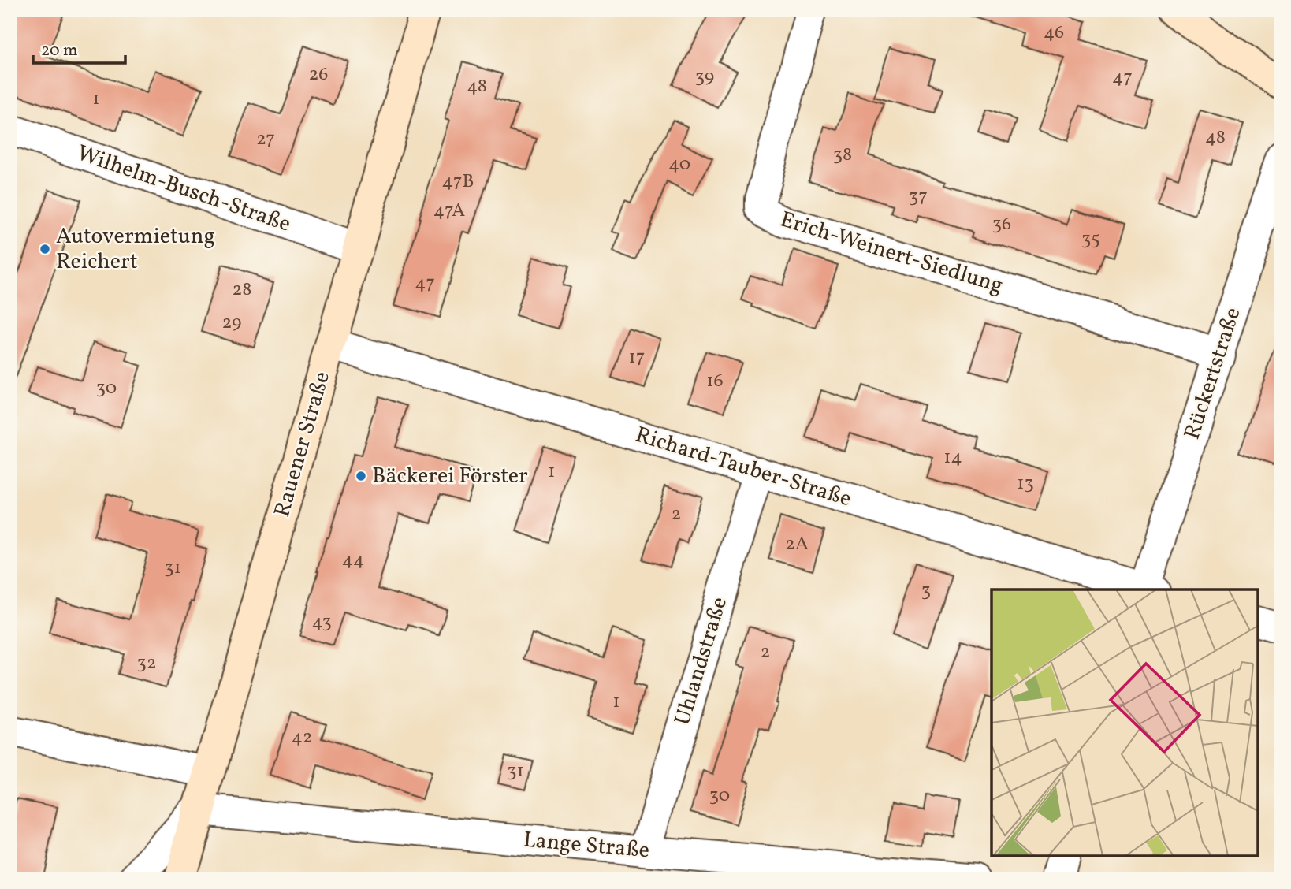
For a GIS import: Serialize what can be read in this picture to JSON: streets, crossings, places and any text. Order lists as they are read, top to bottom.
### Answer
{
  "streets": {
    "main road": ["Rauener Straße"],
    "street": [
      "Wilhelm-Busch-Straße",
      "Erich-Weinert-Siedlung",
      "Rückertstraße",
      "Richard-Tauber-Straße",
      "Uhlandstraße",
      "Lange Straße"
    ]
  },
  "crossings": [
    ["Wilhelm-Busch-Straße", "Rauener Straße"],
    ["Erich-Weinert-Siedlung", "Rückertstraße"],
    ["Rauener Straße", "Richard-Tauber-Straße"],
    ["Rauener Straße", "Lange Straße"],
    ["Richard-Tauber-Straße", "Uhlandstraße"],
    ["Uhlandstraße", "Lange Straße"]
  ],
  "places": ["Autovermietung Reichert", "Bäckerei Förster"],
  "house_numbers": [
    "46",
    "26",
    "39",
    "47",
    "48",
    "1",
    "48",
    "27",
    "38",
    "40",
    "47B",
    "37",
    "47A",
    "36",
    "35",
    "47",
    "28",
    "29",
    "17",
    "16",
    "30",
    "14",
    "1",
    "13",
    "2",
    "2A",
    "44",
    "31",
    "3",
    "43",
    "2",
    "32",
    "1",
    "42",
    "31",
    "30"
  ],
  "scale_bar": "20 m"
}
